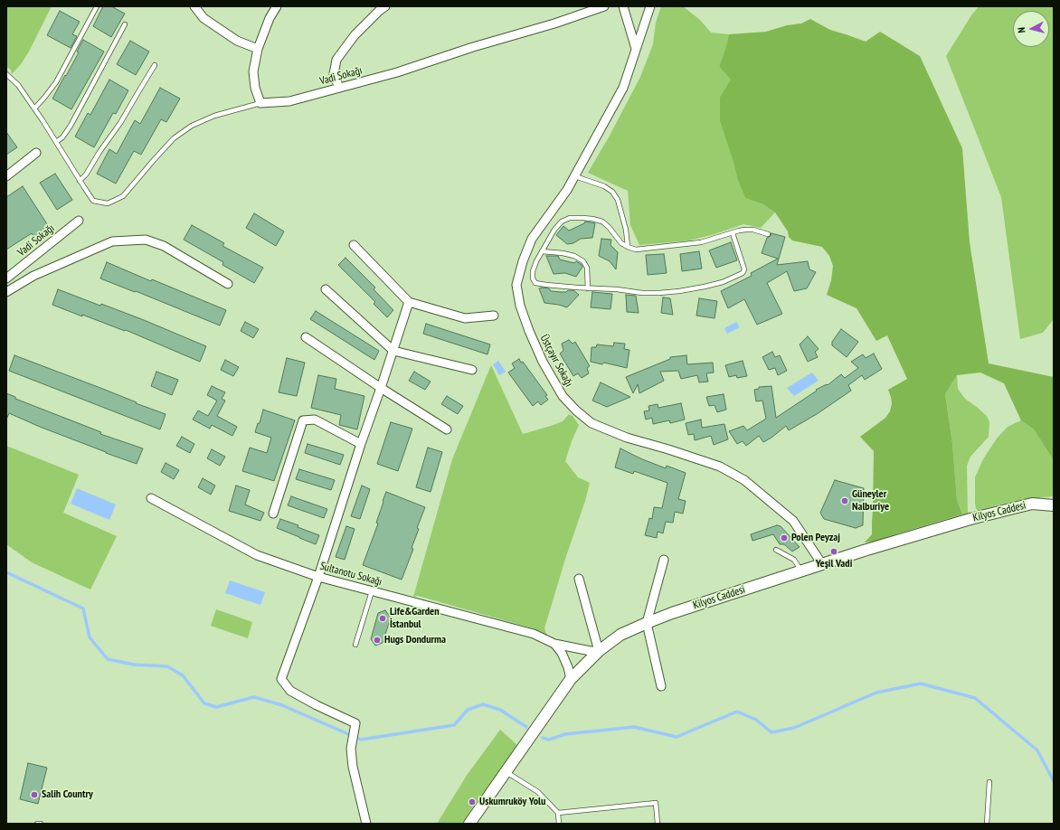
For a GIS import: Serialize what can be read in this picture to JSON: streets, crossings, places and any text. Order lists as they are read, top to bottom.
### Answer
{
  "streets": {
    "street": [
      "Vadi Sokağı",
      "Üstçayır Sokağı",
      "Kilyos Caddesi",
      "Sultanotu Sokağı"
    ]
  },
  "crossings": [
    ["Üstçayır Sokağı", "Kilyos Caddesi"],
    ["Kilyos Caddesi", "Sultanotu Sokağı"]
  ],
  "places": [
    "Güneyler Nalburiye",
    "Polen Peyzaj",
    "Yeşil Vadi",
    "Life&Garden İstanbul",
    "Hugs Dondurma",
    "Salih Country",
    "Uskumruköy Yolu"
  ],
  "north": "left"
}
